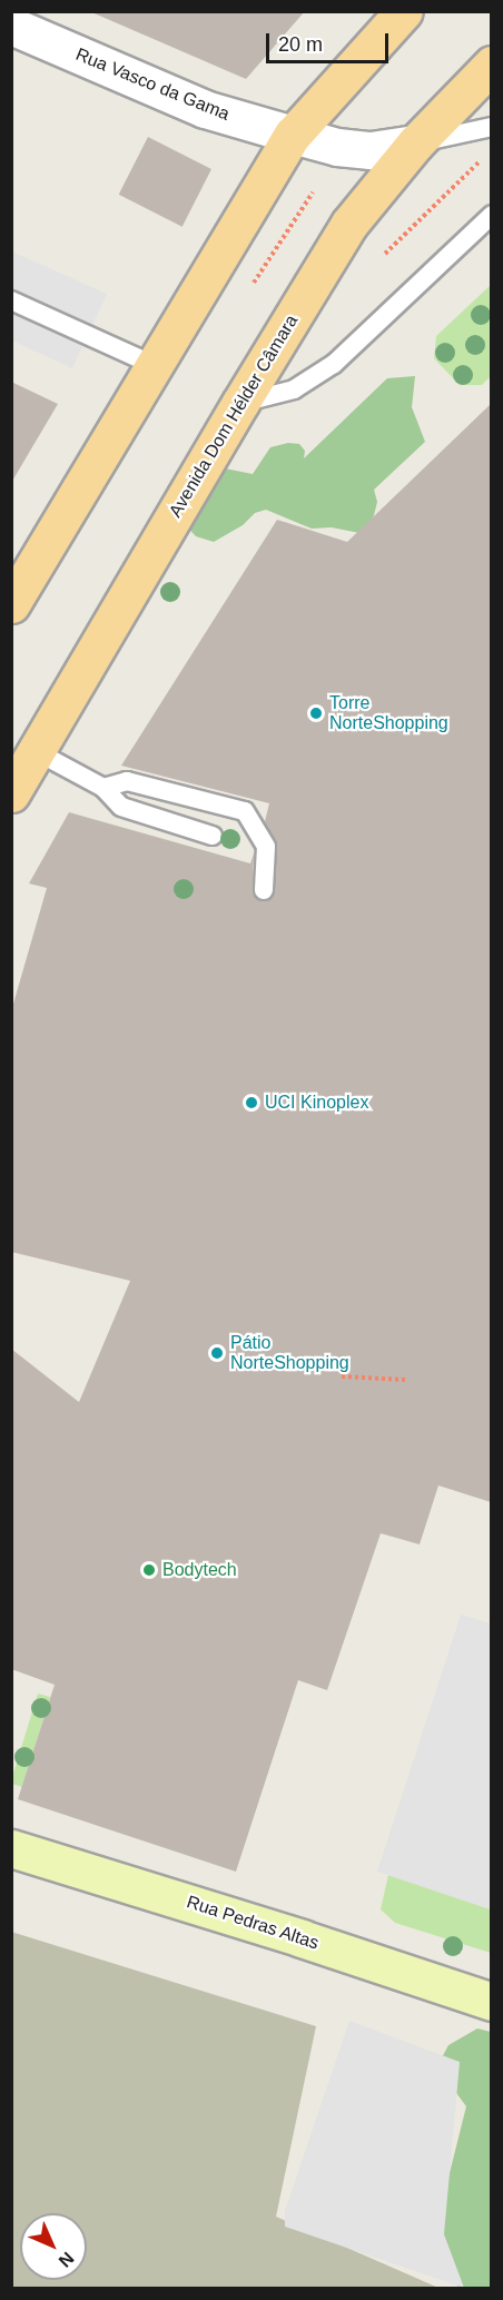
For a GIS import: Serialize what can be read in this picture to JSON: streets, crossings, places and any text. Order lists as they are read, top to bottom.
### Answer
{
  "streets": {
    "main road": ["Avenida Dom Hélder Câmara", "Rua Pedras Altas"],
    "street": ["Rua Vasco da Gama"]
  },
  "crossings": [
    ["Rua Vasco da Gama", "Avenida Dom Hélder Câmara"]
  ],
  "places": [
    "Torre NorteShopping",
    "UCI Kinoplex",
    "Pátio NorteShopping",
    "Bodytech"
  ],
  "scale_bar": "20 m",
  "north": "bottom right"
}
